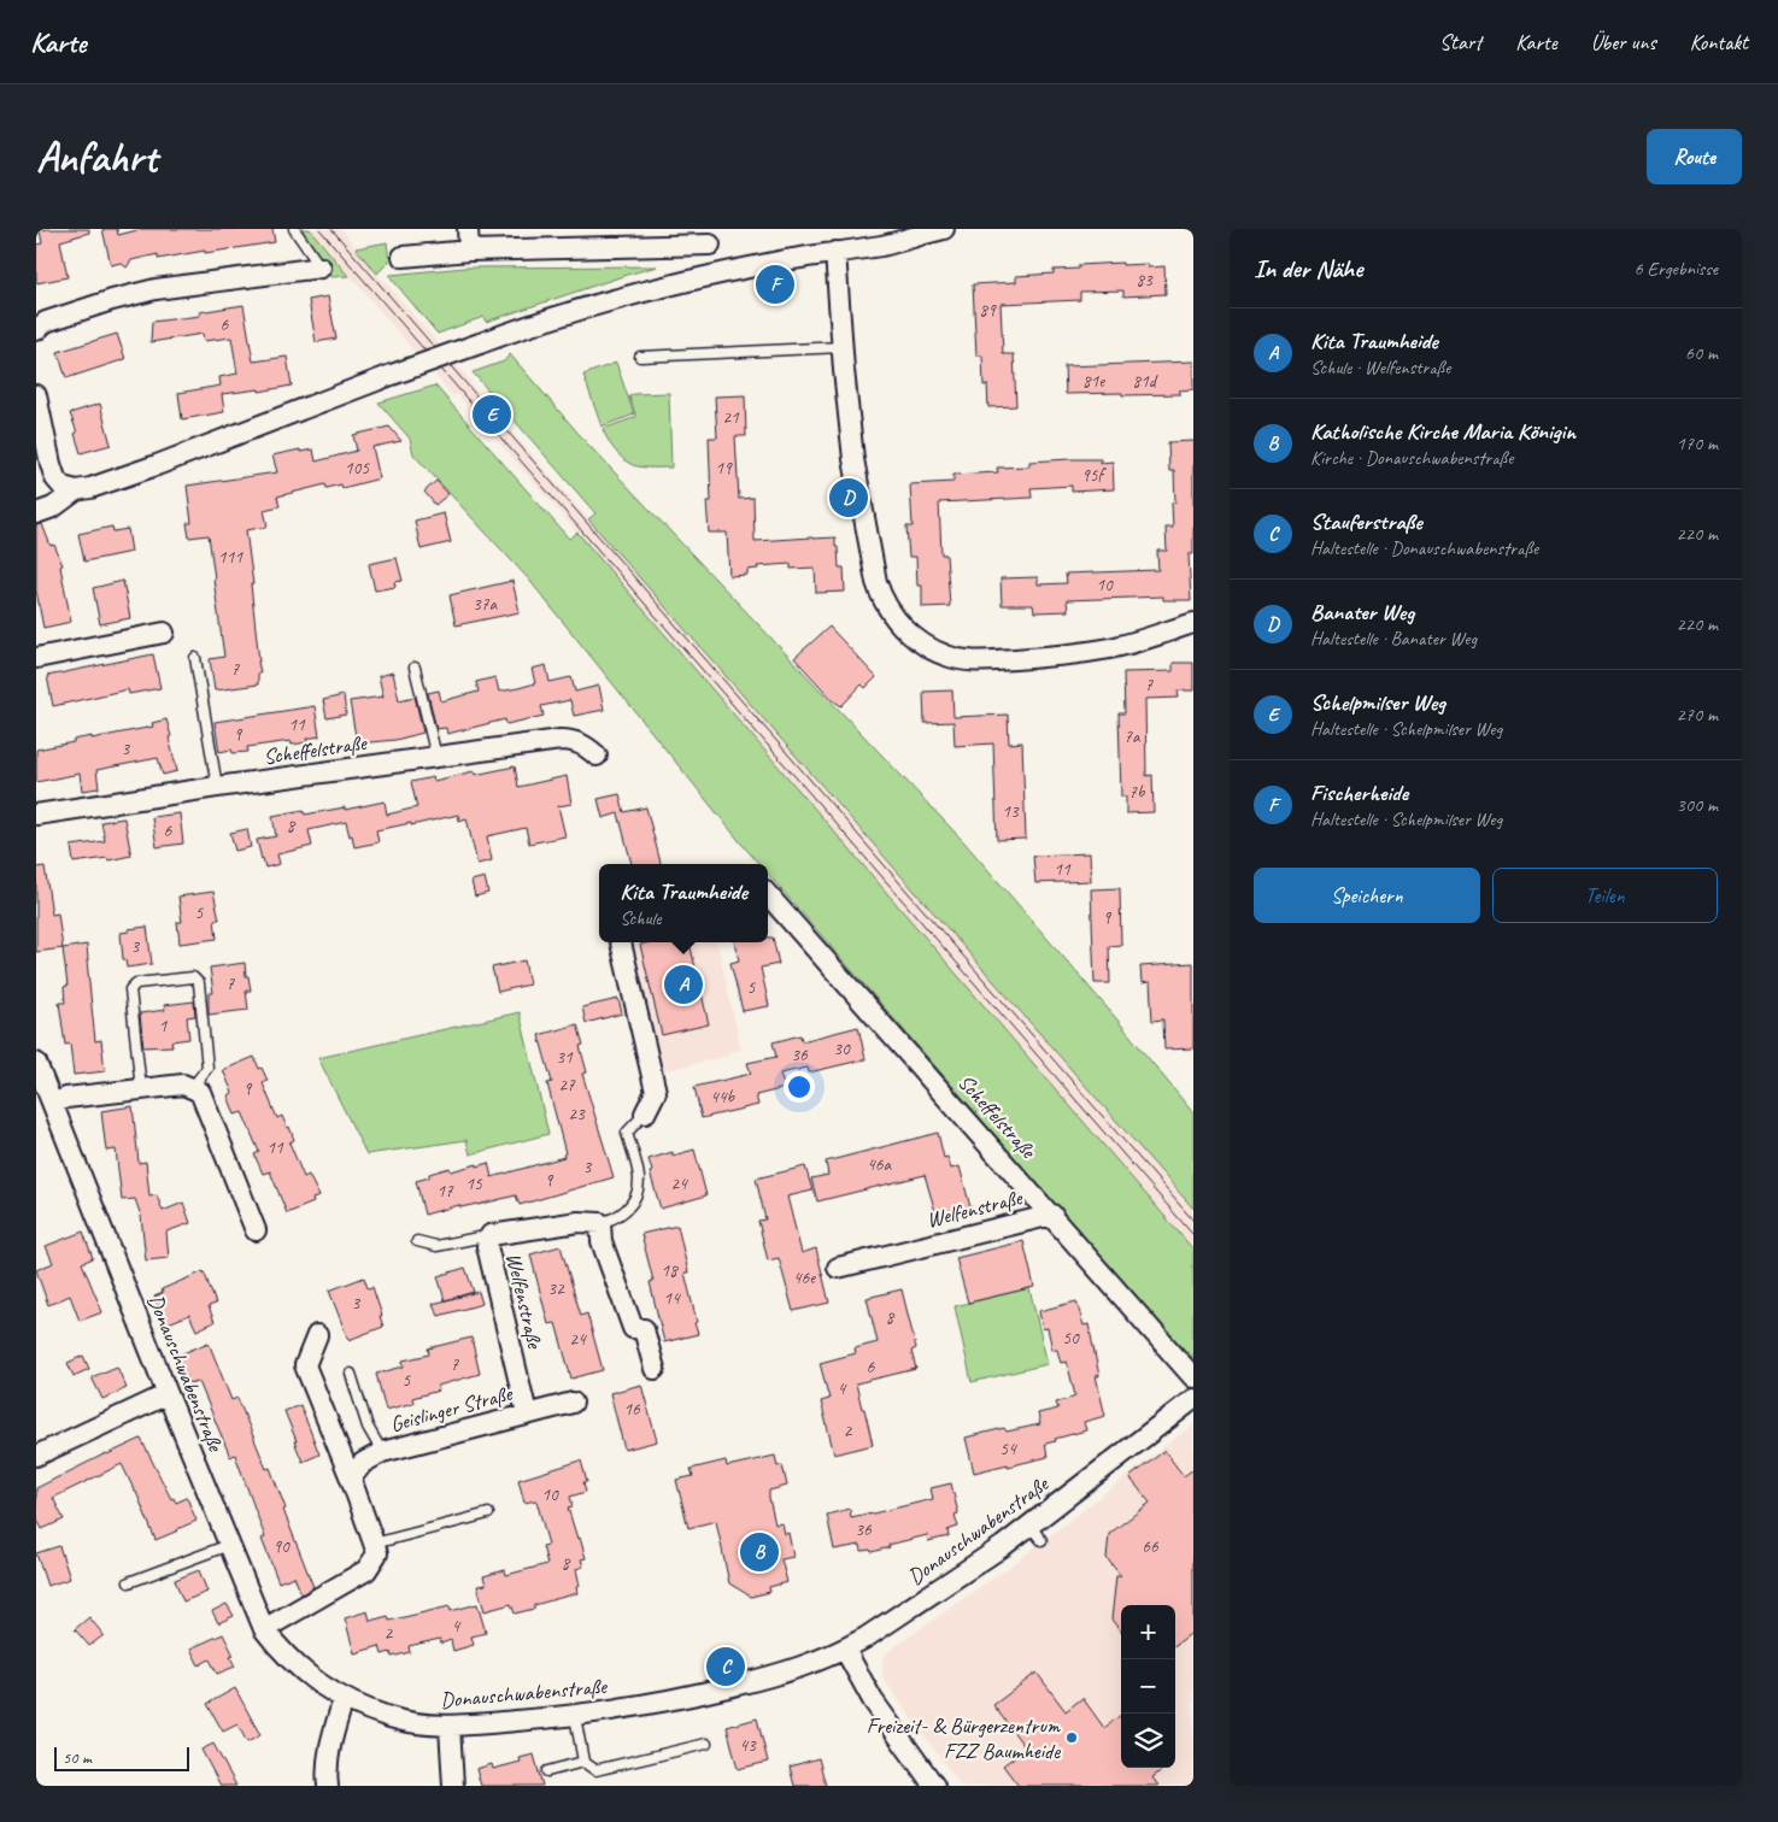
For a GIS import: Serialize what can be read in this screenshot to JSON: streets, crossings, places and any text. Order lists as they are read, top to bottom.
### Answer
{
  "streets": {
    "street": [
      "Scheffelstraße",
      "Welfenstraße",
      "Donauschwabenstraße",
      "Geislinger Straße"
    ]
  },
  "crossings": [
    ["Scheffelstraße", "Welfenstraße"],
    ["Welfenstraße", "Geislinger Straße"]
  ],
  "places": ["Freizeit- & Bürgerzentrum FZZ Baumheide"],
  "house_numbers": [
    "83",
    "89",
    "6",
    "81e",
    "81d",
    "21",
    "105",
    "19",
    "95f",
    "111",
    "10",
    "37a",
    "7",
    "7",
    "11",
    "9",
    "7a",
    "3",
    "7b",
    "13",
    "8",
    "6",
    "11",
    "5",
    "9",
    "3",
    "7",
    "5",
    "1",
    "30",
    "36",
    "31",
    "27",
    "9",
    "44b",
    "23",
    "11",
    "46a",
    "3",
    "9",
    "15",
    "24",
    "17",
    "18",
    "46e",
    "32",
    "14",
    "3",
    "8",
    "50",
    "24",
    "7",
    "6",
    "5",
    "4",
    "16",
    "2",
    "54",
    "10",
    "36",
    "90",
    "66",
    "8",
    "4",
    "2",
    "43"
  ],
  "scale_bar": "50 m",
  "page": {
    "header": "Karte",
    "nav": [
      "Start",
      "Karte",
      "Über uns",
      "Kontakt"
    ],
    "buttons": [
      "Route",
      ["Speichern", "Teilen"]
    ],
    "title": "Anfahrt",
    "heading": ["In der Nähe", "6 Ergebnisse"],
    "pins": [
      "F",
      "E",
      "D",
      "A",
      "B",
      "C"
    ],
    "list": [
      {
        "mark": "A",
        "name": "Kita Traumheide",
        "note": "Schule · Welfenstraße",
        "value": "60 m"
      },
      {
        "mark": "B",
        "name": "Katholische Kirche Maria Königin",
        "note": "Kirche · Donauschwabenstraße",
        "value": "170 m"
      },
      {
        "mark": "C",
        "name": "Stauferstraße",
        "note": "Haltestelle · Donauschwabenstraße",
        "value": "220 m"
      },
      {
        "mark": "D",
        "name": "Banater Weg",
        "note": "Haltestelle · Banater Weg",
        "value": "220 m"
      },
      {
        "mark": "E",
        "name": "Schelpmilser Weg",
        "note": "Haltestelle · Schelpmilser Weg",
        "value": "270 m"
      },
      {
        "mark": "F",
        "name": "Fischerheide",
        "note": "Haltestelle · Schelpmilser Weg",
        "value": "300 m"
      }
    ],
    "popup": ["Kita Traumheide", "Schule"],
    "map_buttons": ["+", "−"],
    "scale": "50 m"
  }
}
